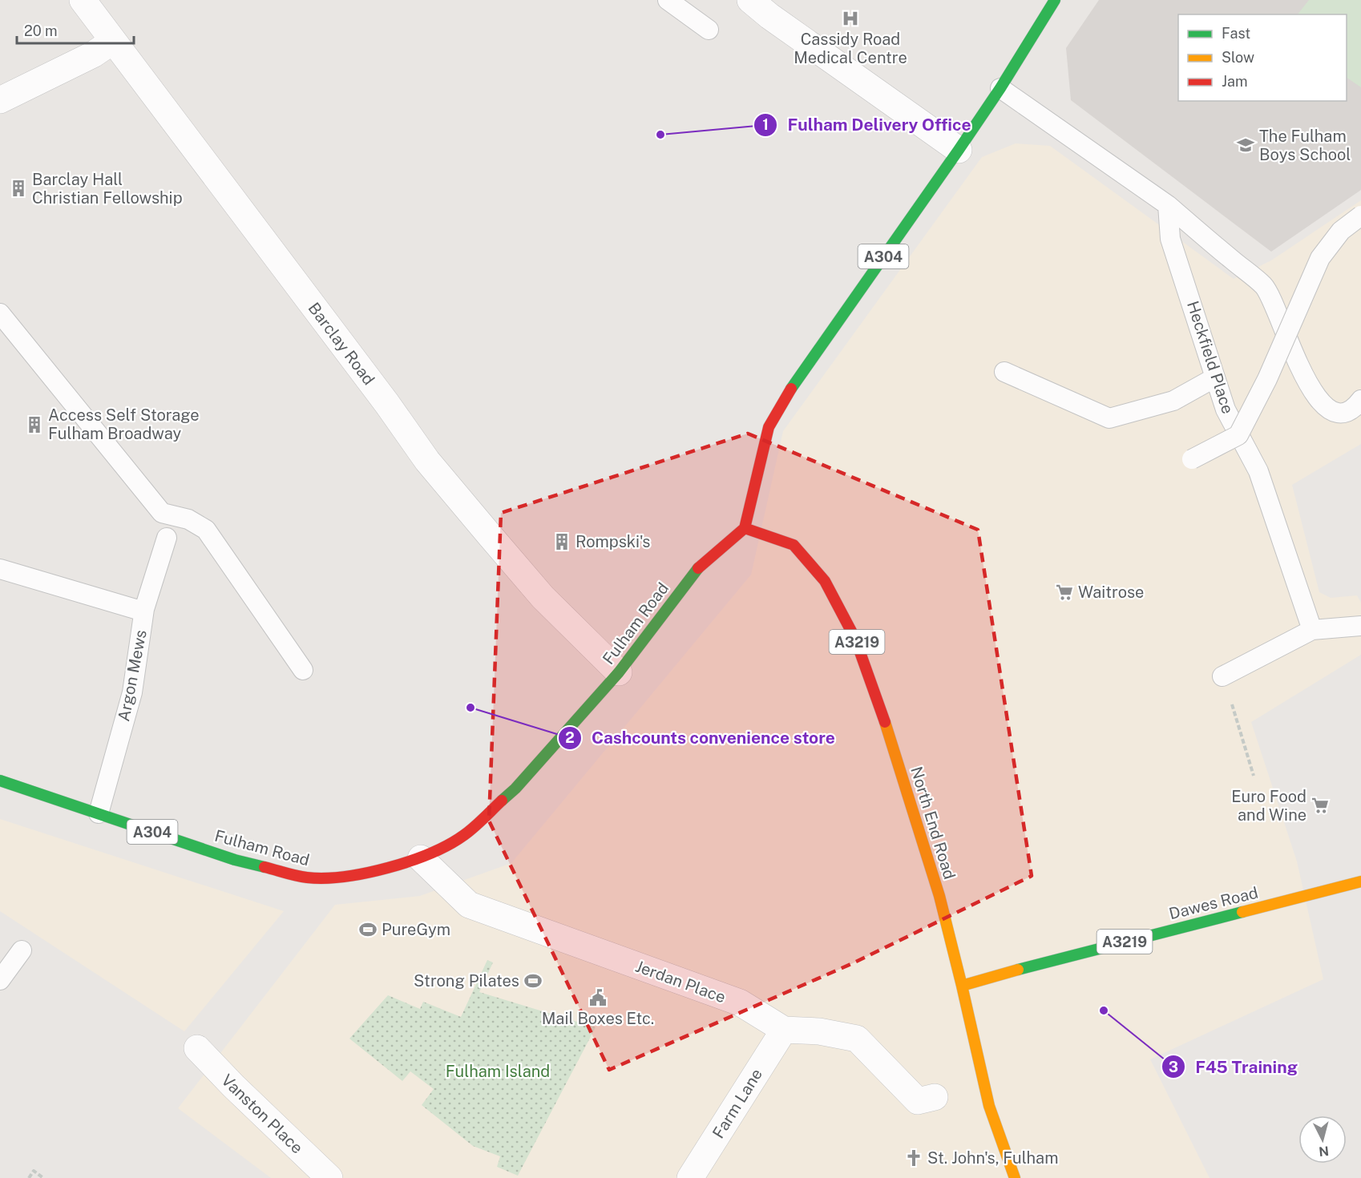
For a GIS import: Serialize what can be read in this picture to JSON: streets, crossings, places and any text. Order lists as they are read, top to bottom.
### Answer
{
  "streets": {
    "main road": [
      "A304",
      "Fulham Road",
      "A3219",
      "North End Road",
      "Dawes Road"
    ],
    "street": [
      "Barclay Road",
      "Jerdan Place",
      "Farm Lane",
      "Vanston Place"
    ],
    "lane": ["Heckfield Place", "Argon Mews"]
  },
  "crossings": [
    ["A304", "Fulham Road"],
    ["A304", "North End Road"],
    ["Barclay Road", "Fulham Road"],
    ["Fulham Road", "Argon Mews"],
    ["Fulham Road", "North End Road"],
    ["Fulham Road", "Jerdan Place"],
    ["North End Road", "Dawes Road"],
    ["Jerdan Place", "Farm Lane"]
  ],
  "parks": ["Fulham Island"],
  "places": {
    "hospital": ["Cassidy Road Medical Centre"],
    "other": ["Fulham Delivery Office", "Cashcounts convenience store", "F45 Training"],
    "school or university": ["The Fulham Boys School"],
    "building": ["Barclay Hall Christian Fellowship", "Access Self Storage Fulham Broadway", "Rompski's"],
    "supermarket": ["Waitrose", "Euro Food and Wine"],
    "sports": ["PureGym", "Strong Pilates"],
    "public building": ["Mail Boxes Etc."],
    "church": ["St. John's, Fulham"]
  },
  "legend": ["Fast", "Slow", "Jam"],
  "scale_bar": "20 m",
  "north": "bottom"
}
